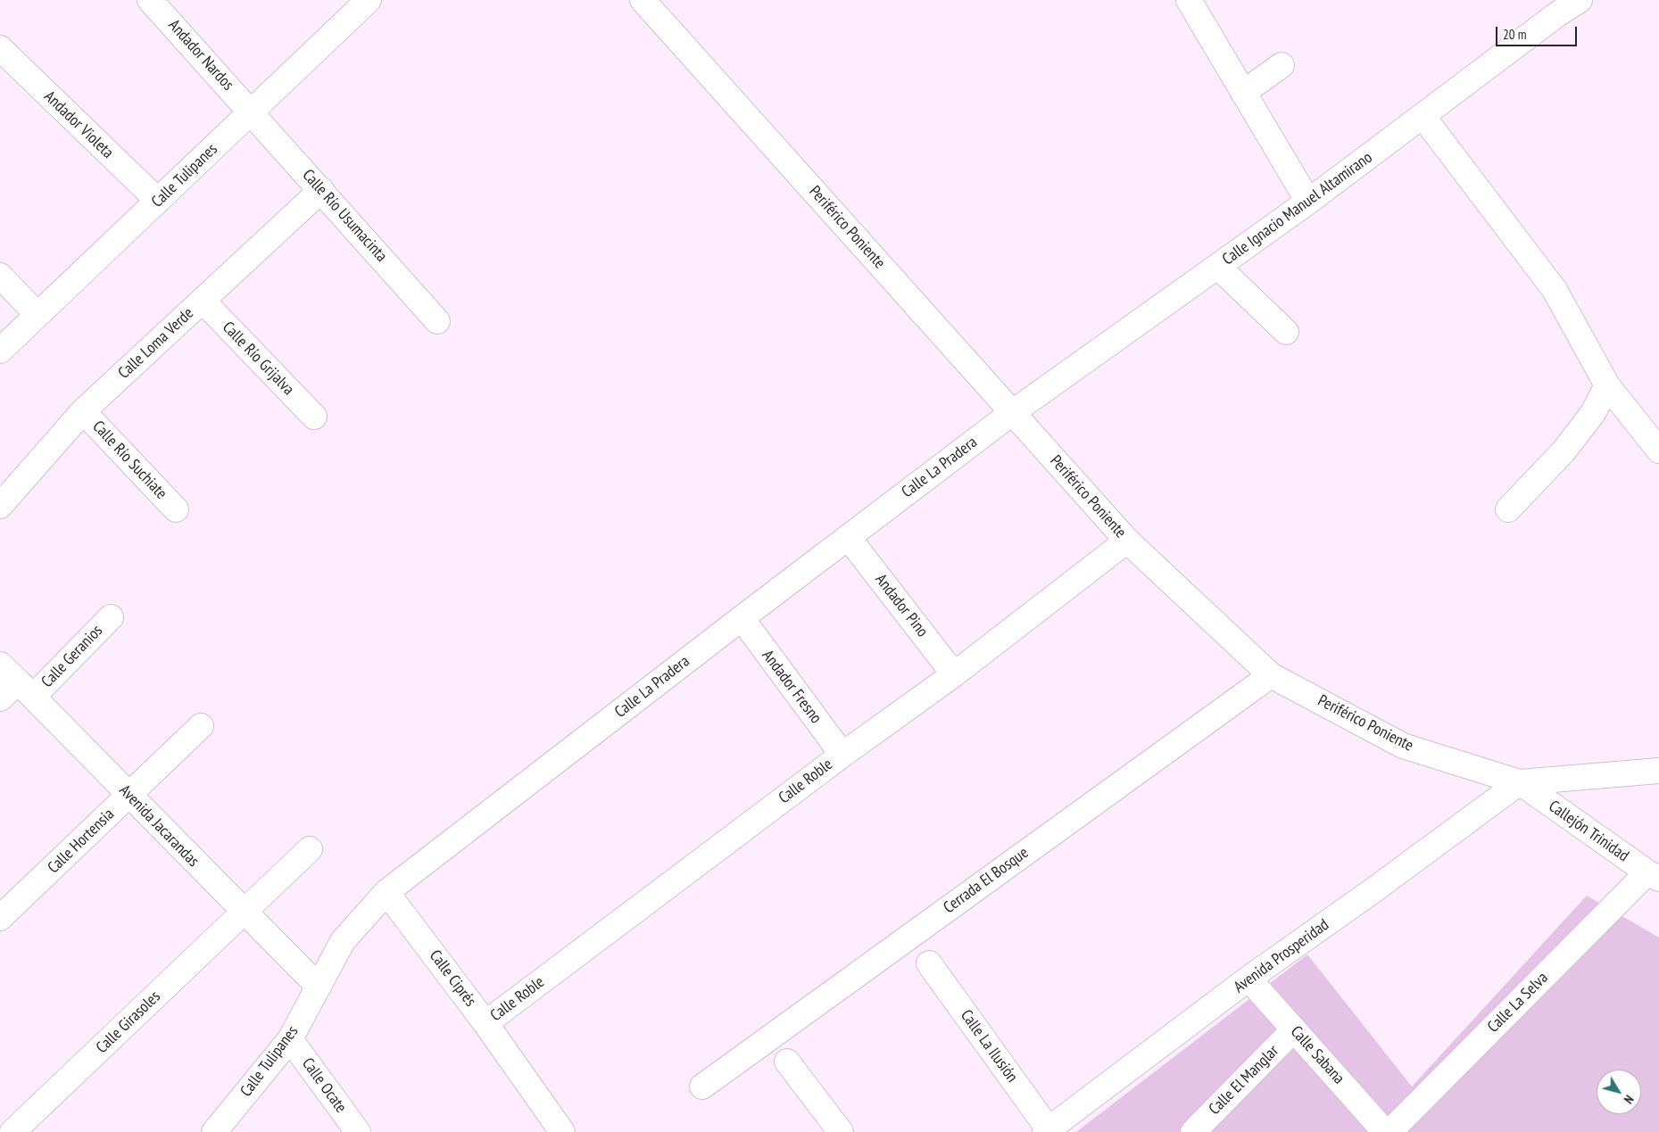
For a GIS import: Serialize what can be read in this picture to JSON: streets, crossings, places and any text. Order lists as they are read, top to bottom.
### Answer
{
  "streets": {
    "street": [
      "Andador Nardos",
      "Andador Violeta",
      "Calle Tulipanes",
      "Calle Ignacio Manuel Altamirano",
      "Calle Río Usumacinta",
      "Periférico Poniente",
      "Calle Loma Verde",
      "Calle Río Grijalva",
      "Calle Río Suchiate",
      "Calle La Pradera",
      "Andador Pino",
      "Calle Geranios",
      "Andador Fresno",
      "Calle Roble",
      "Avenida Jacarandas",
      "Callejón Trinidad",
      "Calle Hortensia",
      "Cerrada El Bosque",
      "Avenida Prosperidad",
      "Calle Ciprés",
      "Calle La Selva",
      "Calle Girasoles",
      "Calle La Ilusión",
      "Calle Sabana",
      "Calle El Manglar",
      "Calle Ocate"
    ]
  },
  "crossings": [
    ["Andador Nardos", "Calle Tulipanes"],
    ["Andador Nardos", "Calle Río Usumacinta"],
    ["Andador Violeta", "Calle Tulipanes"],
    ["Calle Tulipanes", "Calle Río Usumacinta"],
    ["Calle Tulipanes", "Calle La Pradera"],
    ["Calle Tulipanes", "Avenida Jacarandas"],
    ["Calle Tulipanes", "Calle Ocate"],
    ["Calle Ignacio Manuel Altamirano", "Periférico Poniente"],
    ["Calle Ignacio Manuel Altamirano", "Calle La Pradera"],
    ["Calle Río Usumacinta", "Calle Loma Verde"],
    ["Periférico Poniente", "Calle La Pradera"],
    ["Periférico Poniente", "Calle Roble"],
    ["Periférico Poniente", "Callejón Trinidad"],
    ["Periférico Poniente", "Cerrada El Bosque"],
    ["Periférico Poniente", "Avenida Prosperidad"],
    ["Calle Loma Verde", "Calle Río Grijalva"],
    ["Calle Loma Verde", "Calle Río Suchiate"],
    ["Calle La Pradera", "Andador Pino"],
    ["Calle La Pradera", "Andador Fresno"],
    ["Calle La Pradera", "Avenida Jacarandas"],
    ["Calle La Pradera", "Calle Ciprés"],
    ["Andador Pino", "Calle Roble"],
    ["Calle Geranios", "Avenida Jacarandas"],
    ["Andador Fresno", "Calle Roble"],
    ["Calle Roble", "Calle Ciprés"],
    ["Avenida Jacarandas", "Calle Hortensia"],
    ["Avenida Jacarandas", "Calle Girasoles"],
    ["Callejón Trinidad", "Avenida Prosperidad"],
    ["Callejón Trinidad", "Calle La Selva"],
    ["Avenida Prosperidad", "Calle La Ilusión"],
    ["Avenida Prosperidad", "Calle Sabana"],
    ["Calle Sabana", "Calle El Manglar"]
  ],
  "scale_bar": "20 m",
  "north": "bottom right"
}
